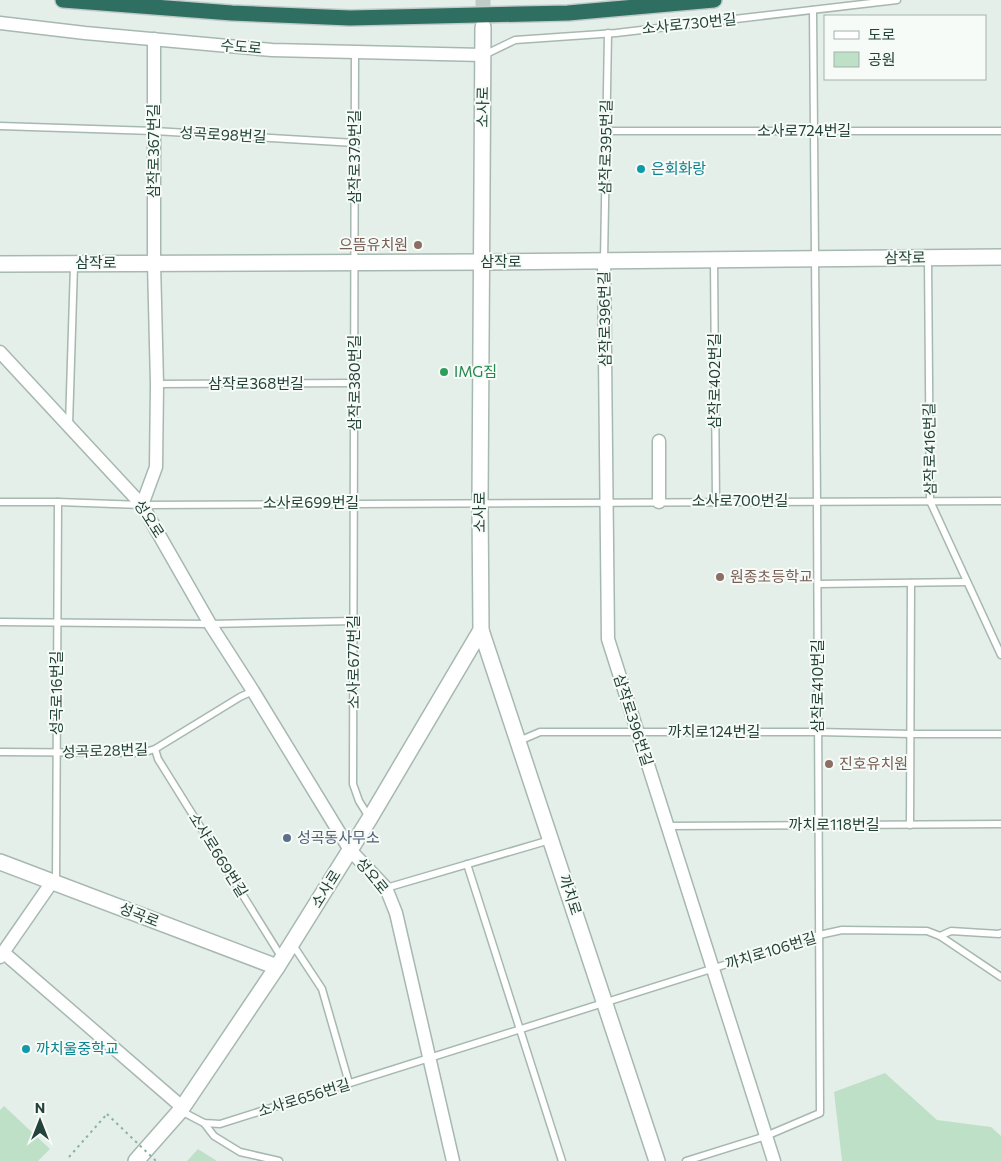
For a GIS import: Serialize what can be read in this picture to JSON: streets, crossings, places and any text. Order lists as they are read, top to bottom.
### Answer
{
  "streets": {
    "street": [
      "수도로",
      "소사로",
      "삼작로367번길",
      "삼작로",
      "삼작로396번길",
      "성오로",
      "까치로",
      "성곡로"
    ],
    "lane": [
      "소사로730번길",
      "소사로724번길",
      "성곡로98번길",
      "삼작로395번길",
      "삼작로379번길",
      "삼작로402번길",
      "삼작로380번길",
      "삼작로368번길",
      "삼작로416번길",
      "소사로700번길",
      "소사로699번길",
      "소사로677번길",
      "삼작로410번길",
      "성곡로16번길",
      "까치로124번길",
      "성곡로28번길",
      "까치로118번길",
      "소사로669번길",
      "까치로106번길",
      "소사로656번길"
    ]
  },
  "crossings": [
    ["소사로730번길", "수도로"],
    ["소사로730번길", "소사로"],
    ["소사로730번길", "삼작로395번길"],
    ["소사로730번길", "삼작로410번길"],
    ["수도로", "소사로"],
    ["수도로", "삼작로367번길"],
    ["수도로", "삼작로379번길"],
    ["소사로", "삼작로"],
    ["소사로", "소사로700번길"],
    ["소사로", "소사로699번길"],
    ["소사로", "성오로"],
    ["소사로", "소사로677번길"],
    ["소사로", "소사로669번길"],
    ["소사로", "까치로"],
    ["소사로", "성곡로"],
    ["소사로724번길", "삼작로395번길"],
    ["소사로724번길", "삼작로410번길"],
    ["성곡로98번길", "삼작로367번길"],
    ["성곡로98번길", "삼작로379번길"],
    ["삼작로395번길", "삼작로"],
    ["삼작로395번길", "삼작로396번길"],
    ["삼작로367번길", "삼작로"],
    ["삼작로379번길", "삼작로"],
    ["삼작로379번길", "삼작로380번길"],
    ["삼작로", "삼작로396번길"],
    ["삼작로", "삼작로402번길"],
    ["삼작로", "삼작로380번길"],
    ["삼작로", "삼작로416번길"],
    ["삼작로", "삼작로410번길"],
    ["삼작로396번길", "소사로700번길"],
    ["삼작로396번길", "삼작로410번길"],
    ["삼작로396번길", "까치로124번길"],
    ["삼작로396번길", "까치로118번길"],
    ["삼작로396번길", "까치로106번길"],
    ["삼작로402번길", "소사로700번길"],
    ["삼작로380번길", "삼작로368번길"],
    ["삼작로380번길", "소사로699번길"],
    ["삼작로380번길", "소사로677번길"],
    ["삼작로416번길", "소사로700번길"],
    ["소사로700번길", "소사로699번길"],
    ["소사로700번길", "삼작로410번길"],
    ["소사로699번길", "성오로"],
    ["소사로699번길", "소사로677번길"],
    ["소사로699번길", "성곡로16번길"],
    ["성오로", "성곡로28번길"],
    ["성오로", "소사로656번길"],
    ["삼작로410번길", "까치로124번길"],
    ["삼작로410번길", "까치로118번길"],
    ["삼작로410번길", "까치로106번길"],
    ["성곡로16번길", "성곡로28번길"],
    ["성곡로16번길", "성곡로"],
    ["까치로124번길", "까치로"],
    ["성곡로28번길", "소사로669번길"],
    ["소사로669번길", "성곡로"],
    ["까치로", "까치로106번길"],
    ["까치로106번길", "소사로656번길"]
  ],
  "places": [
    "은회화랑",
    "으뜸유치원",
    "IMG짐",
    "원종초등학교",
    "진호유치원",
    "성곡동사무소",
    "까치울중학교"
  ],
  "legend": ["도로", "공원"],
  "north": "top"
}
